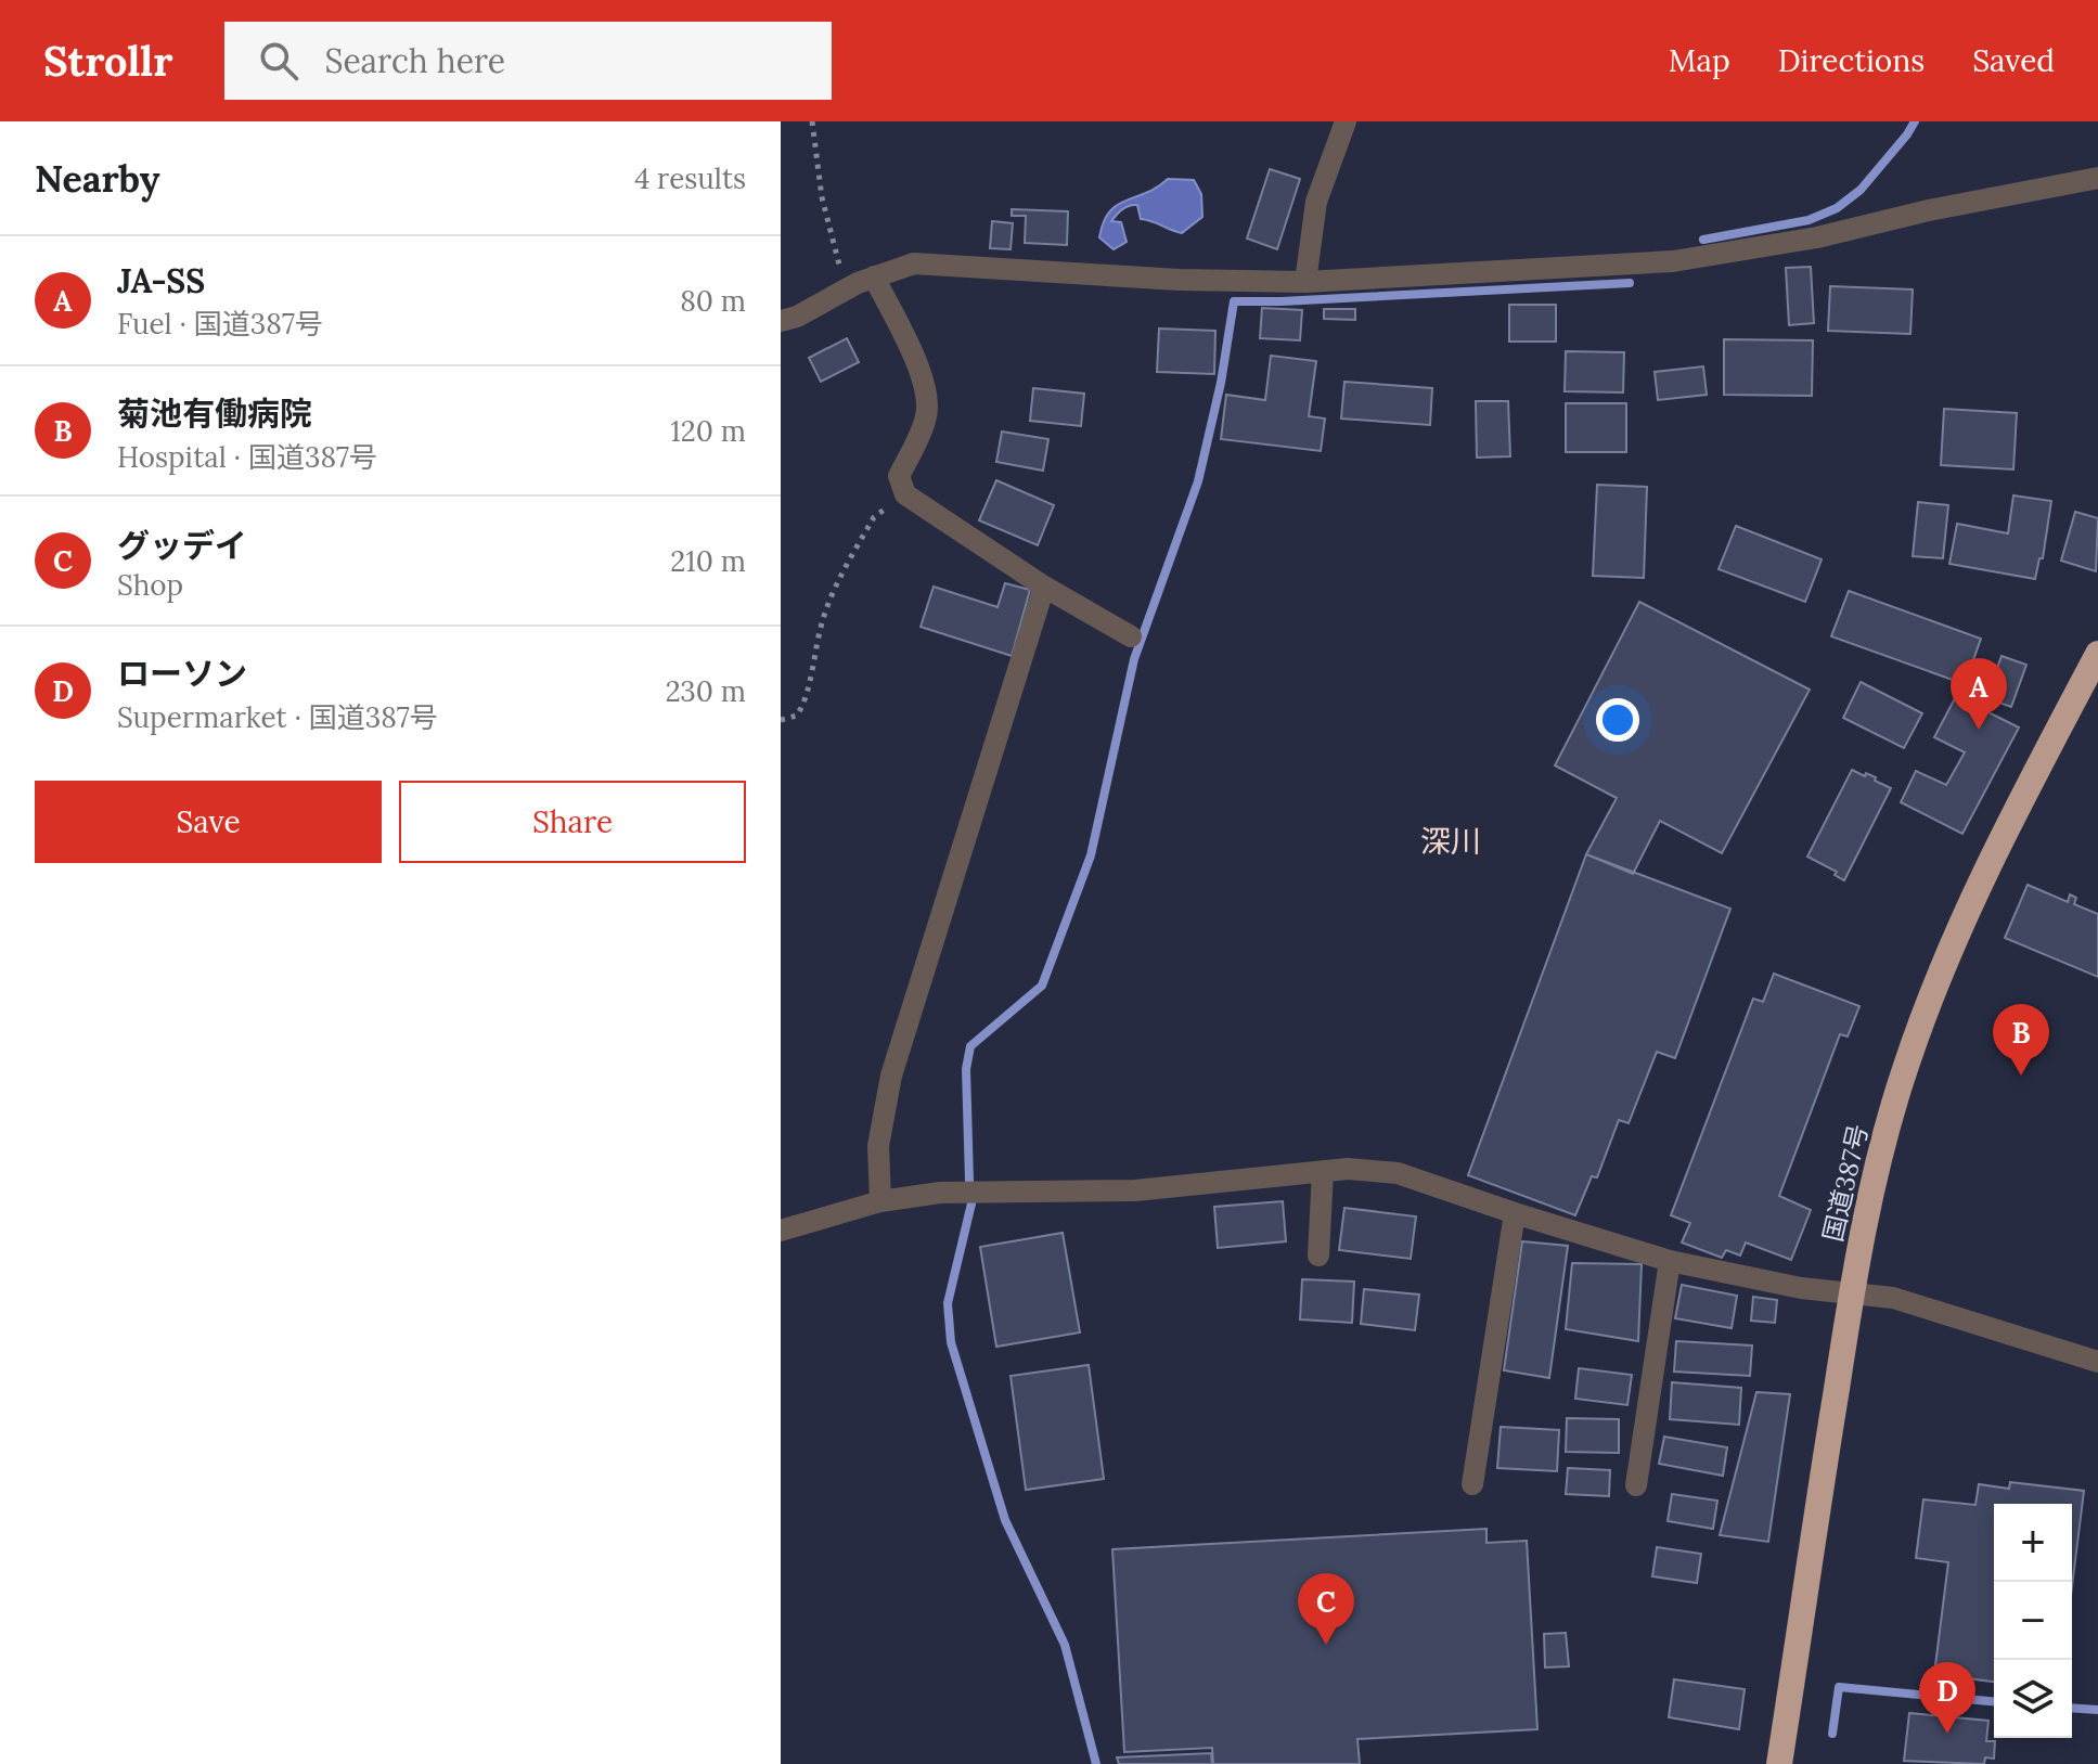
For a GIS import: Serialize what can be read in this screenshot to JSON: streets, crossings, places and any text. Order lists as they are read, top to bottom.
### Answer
{
  "streets": {
    "highway": ["国道387号"]
  },
  "districts": ["深川"],
  "page": {
    "header": "Strollr",
    "search": "Search here",
    "nav": ["Map", "Directions", "Saved"],
    "heading": ["Nearby", "4 results"],
    "list": [
      {
        "mark": "A",
        "name": "JA-SS",
        "note": "Fuel · 国道387号",
        "value": "80 m"
      },
      {
        "mark": "B",
        "name": "菊池有働病院",
        "note": "Hospital · 国道387号",
        "value": "120 m"
      },
      {
        "mark": "C",
        "name": "グッデイ",
        "note": "Shop",
        "value": "210 m"
      },
      {
        "mark": "D",
        "name": "ローソン",
        "note": "Supermarket · 国道387号",
        "value": "230 m"
      }
    ],
    "pins": [
      "A",
      "B",
      "C",
      "D"
    ],
    "buttons": ["Save", "Share"],
    "map_buttons": ["+", "−"]
  }
}
